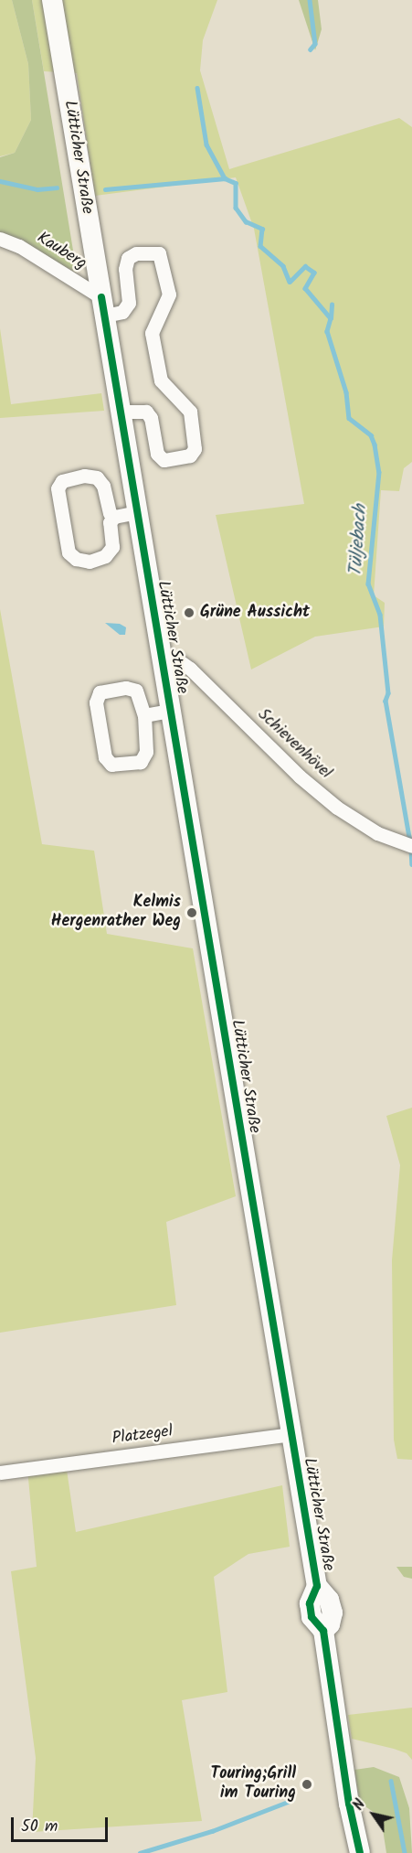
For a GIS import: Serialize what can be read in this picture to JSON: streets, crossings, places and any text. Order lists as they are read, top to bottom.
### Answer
{
  "streets": {
    "main road": ["Lütticher Straße"],
    "street": ["Kauberg", "Schievenhövel", "Platzegel"]
  },
  "crossings": [
    ["Lütticher Straße", "Kauberg"],
    ["Lütticher Straße", "Schievenhövel"],
    ["Lütticher Straße", "Platzegel"]
  ],
  "water": ["Tüljebach"],
  "places": ["Grüne Aussicht", "Kelmis Hergenrather Weg", "Touring;Grill im Touring"],
  "scale_bar": "50 m",
  "north": "top left"
}
